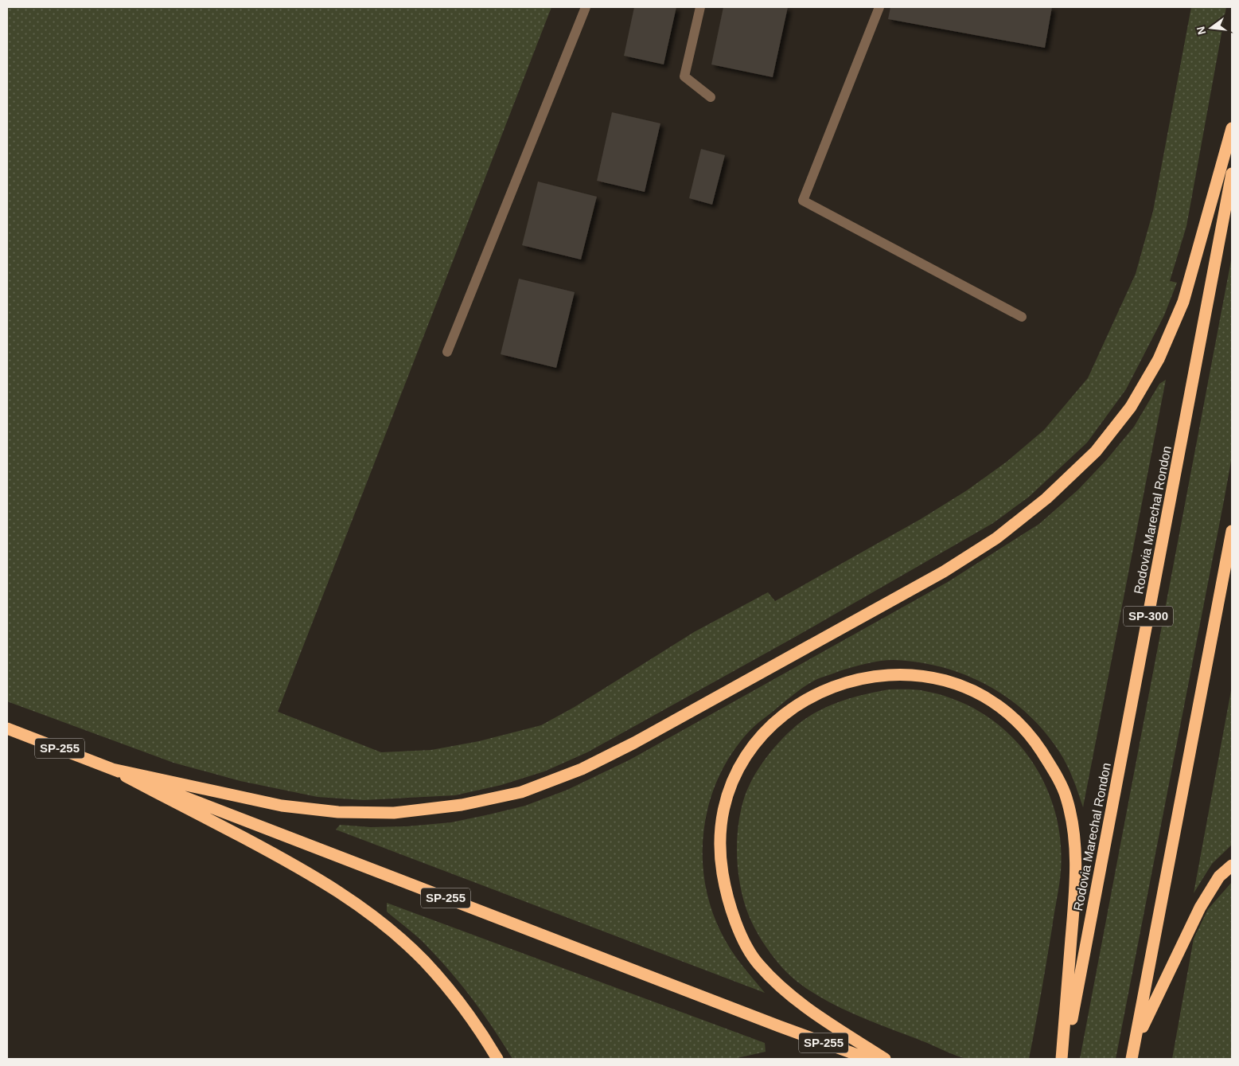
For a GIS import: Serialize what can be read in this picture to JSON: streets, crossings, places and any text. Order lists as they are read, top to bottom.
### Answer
{
  "streets": {
    "highway": ["Rodovia Marechal Rondon", "SP-300", "SP-255"]
  },
  "north": "left"
}
